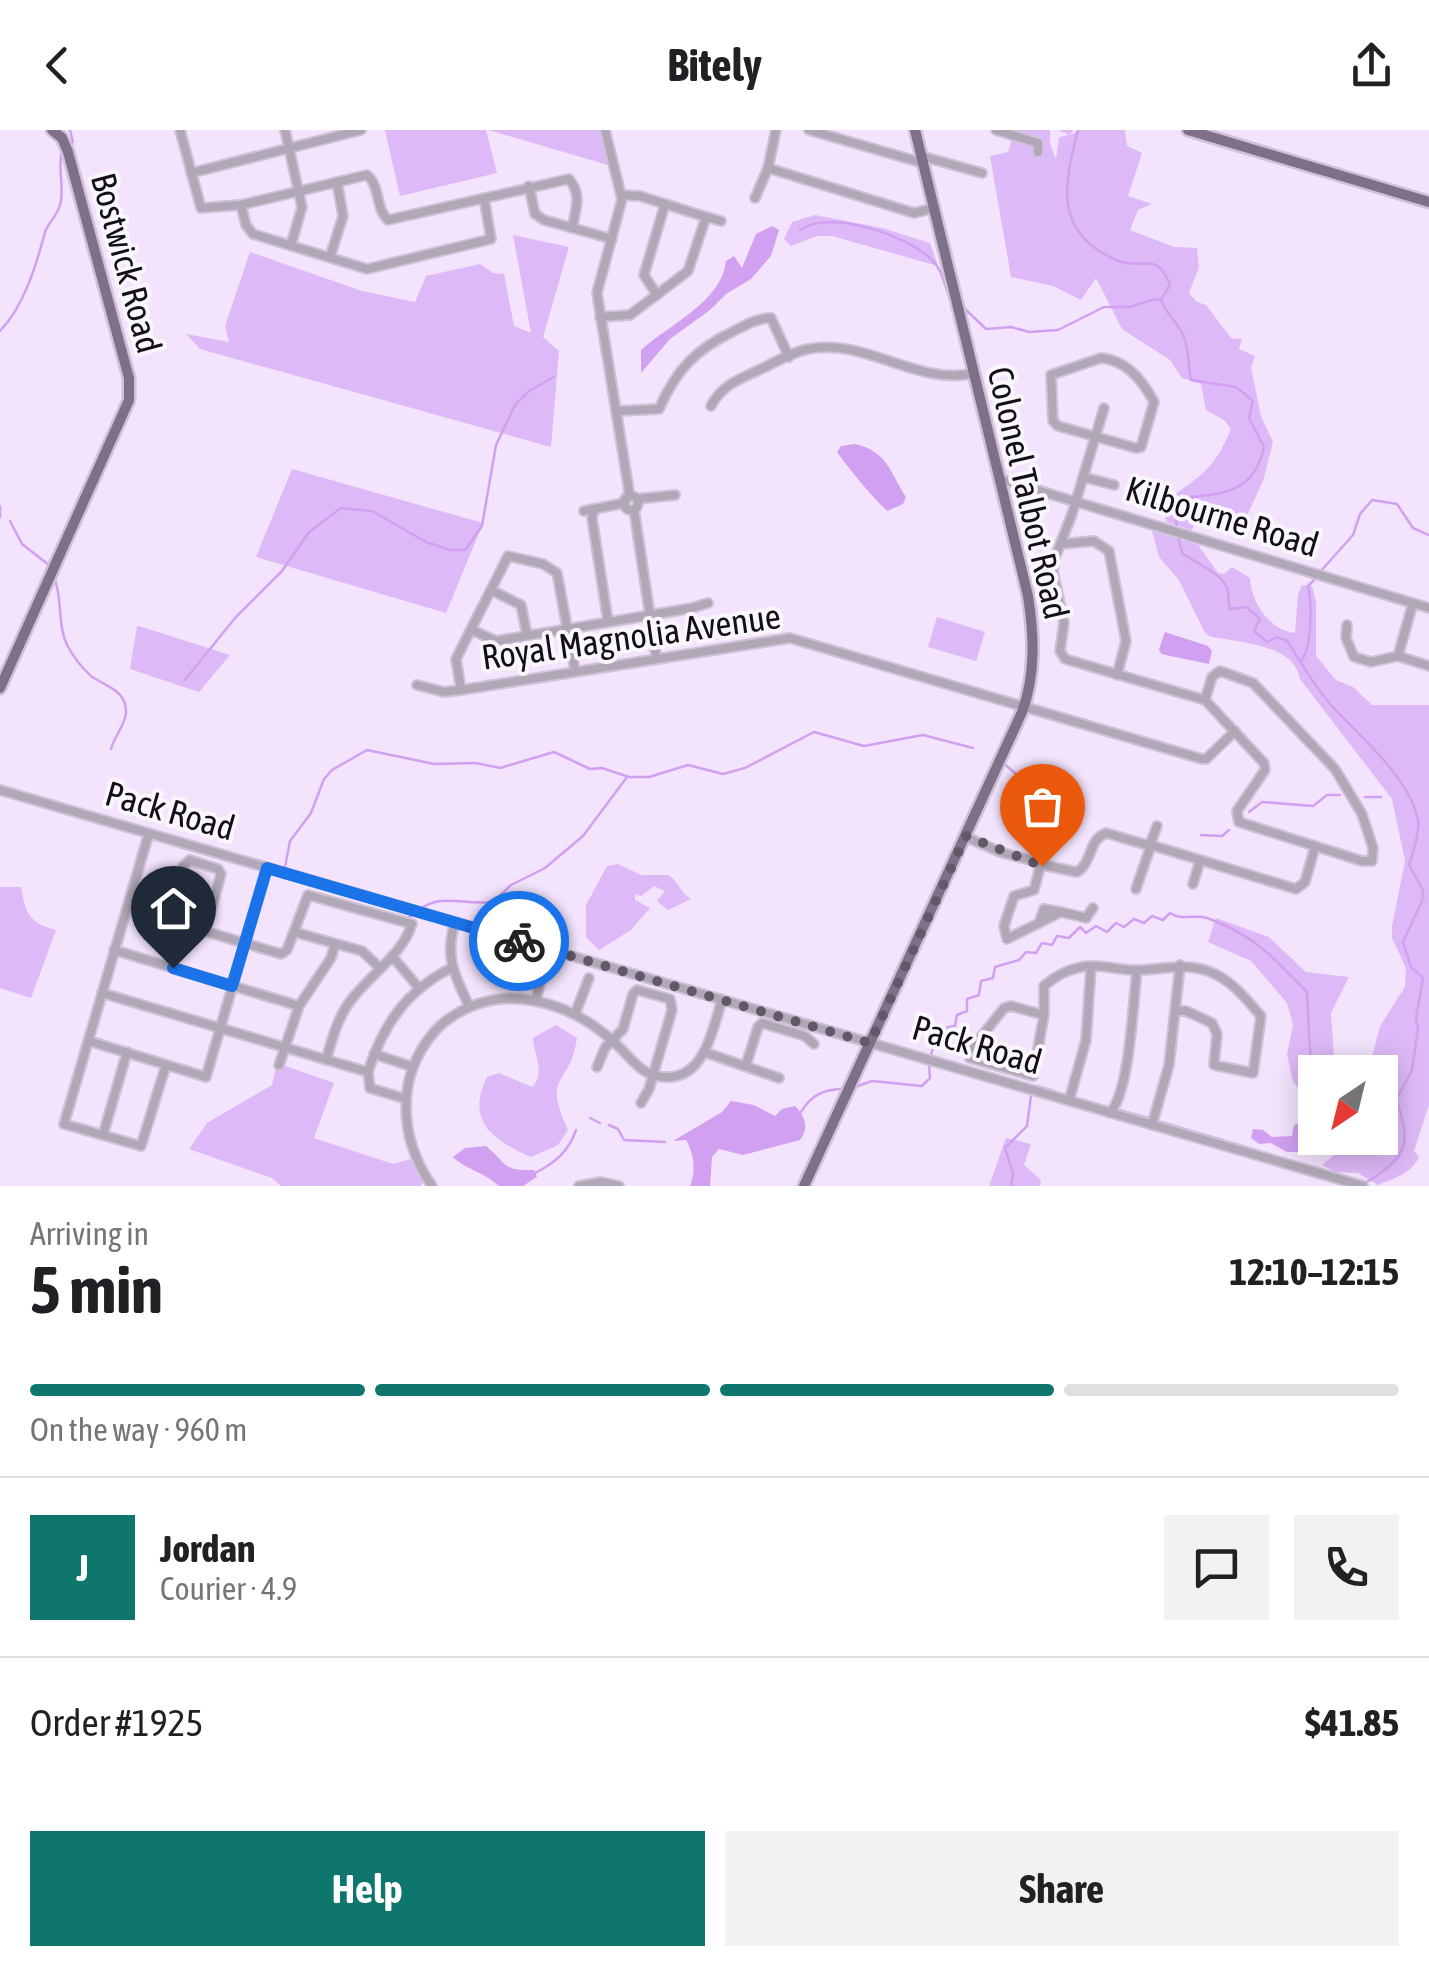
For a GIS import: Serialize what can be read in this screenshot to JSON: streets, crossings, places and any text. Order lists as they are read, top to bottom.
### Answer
{
  "streets": {
    "main road": ["Bostwick Road", "Colonel Talbot Road"],
    "street": ["Kilbourne Road", "Royal Magnolia Avenue", "Pack Road"]
  },
  "crossings": [
    ["Colonel Talbot Road", "Kilbourne Road"],
    ["Colonel Talbot Road", "Royal Magnolia Avenue"],
    ["Colonel Talbot Road", "Pack Road"]
  ],
  "north": "bottom left",
  "page": {
    "header": "Bitely",
    "heading": ["5 min", "Arriving in", "12:10–12:15"],
    "panel": [
      "Jordan",
      "Courier · 4.9",
      "Order #1925",
      "$41.85"
    ],
    "bar": "On the way · 960 m",
    "round": "J",
    "buttons": ["Help", "Share"]
  }
}
